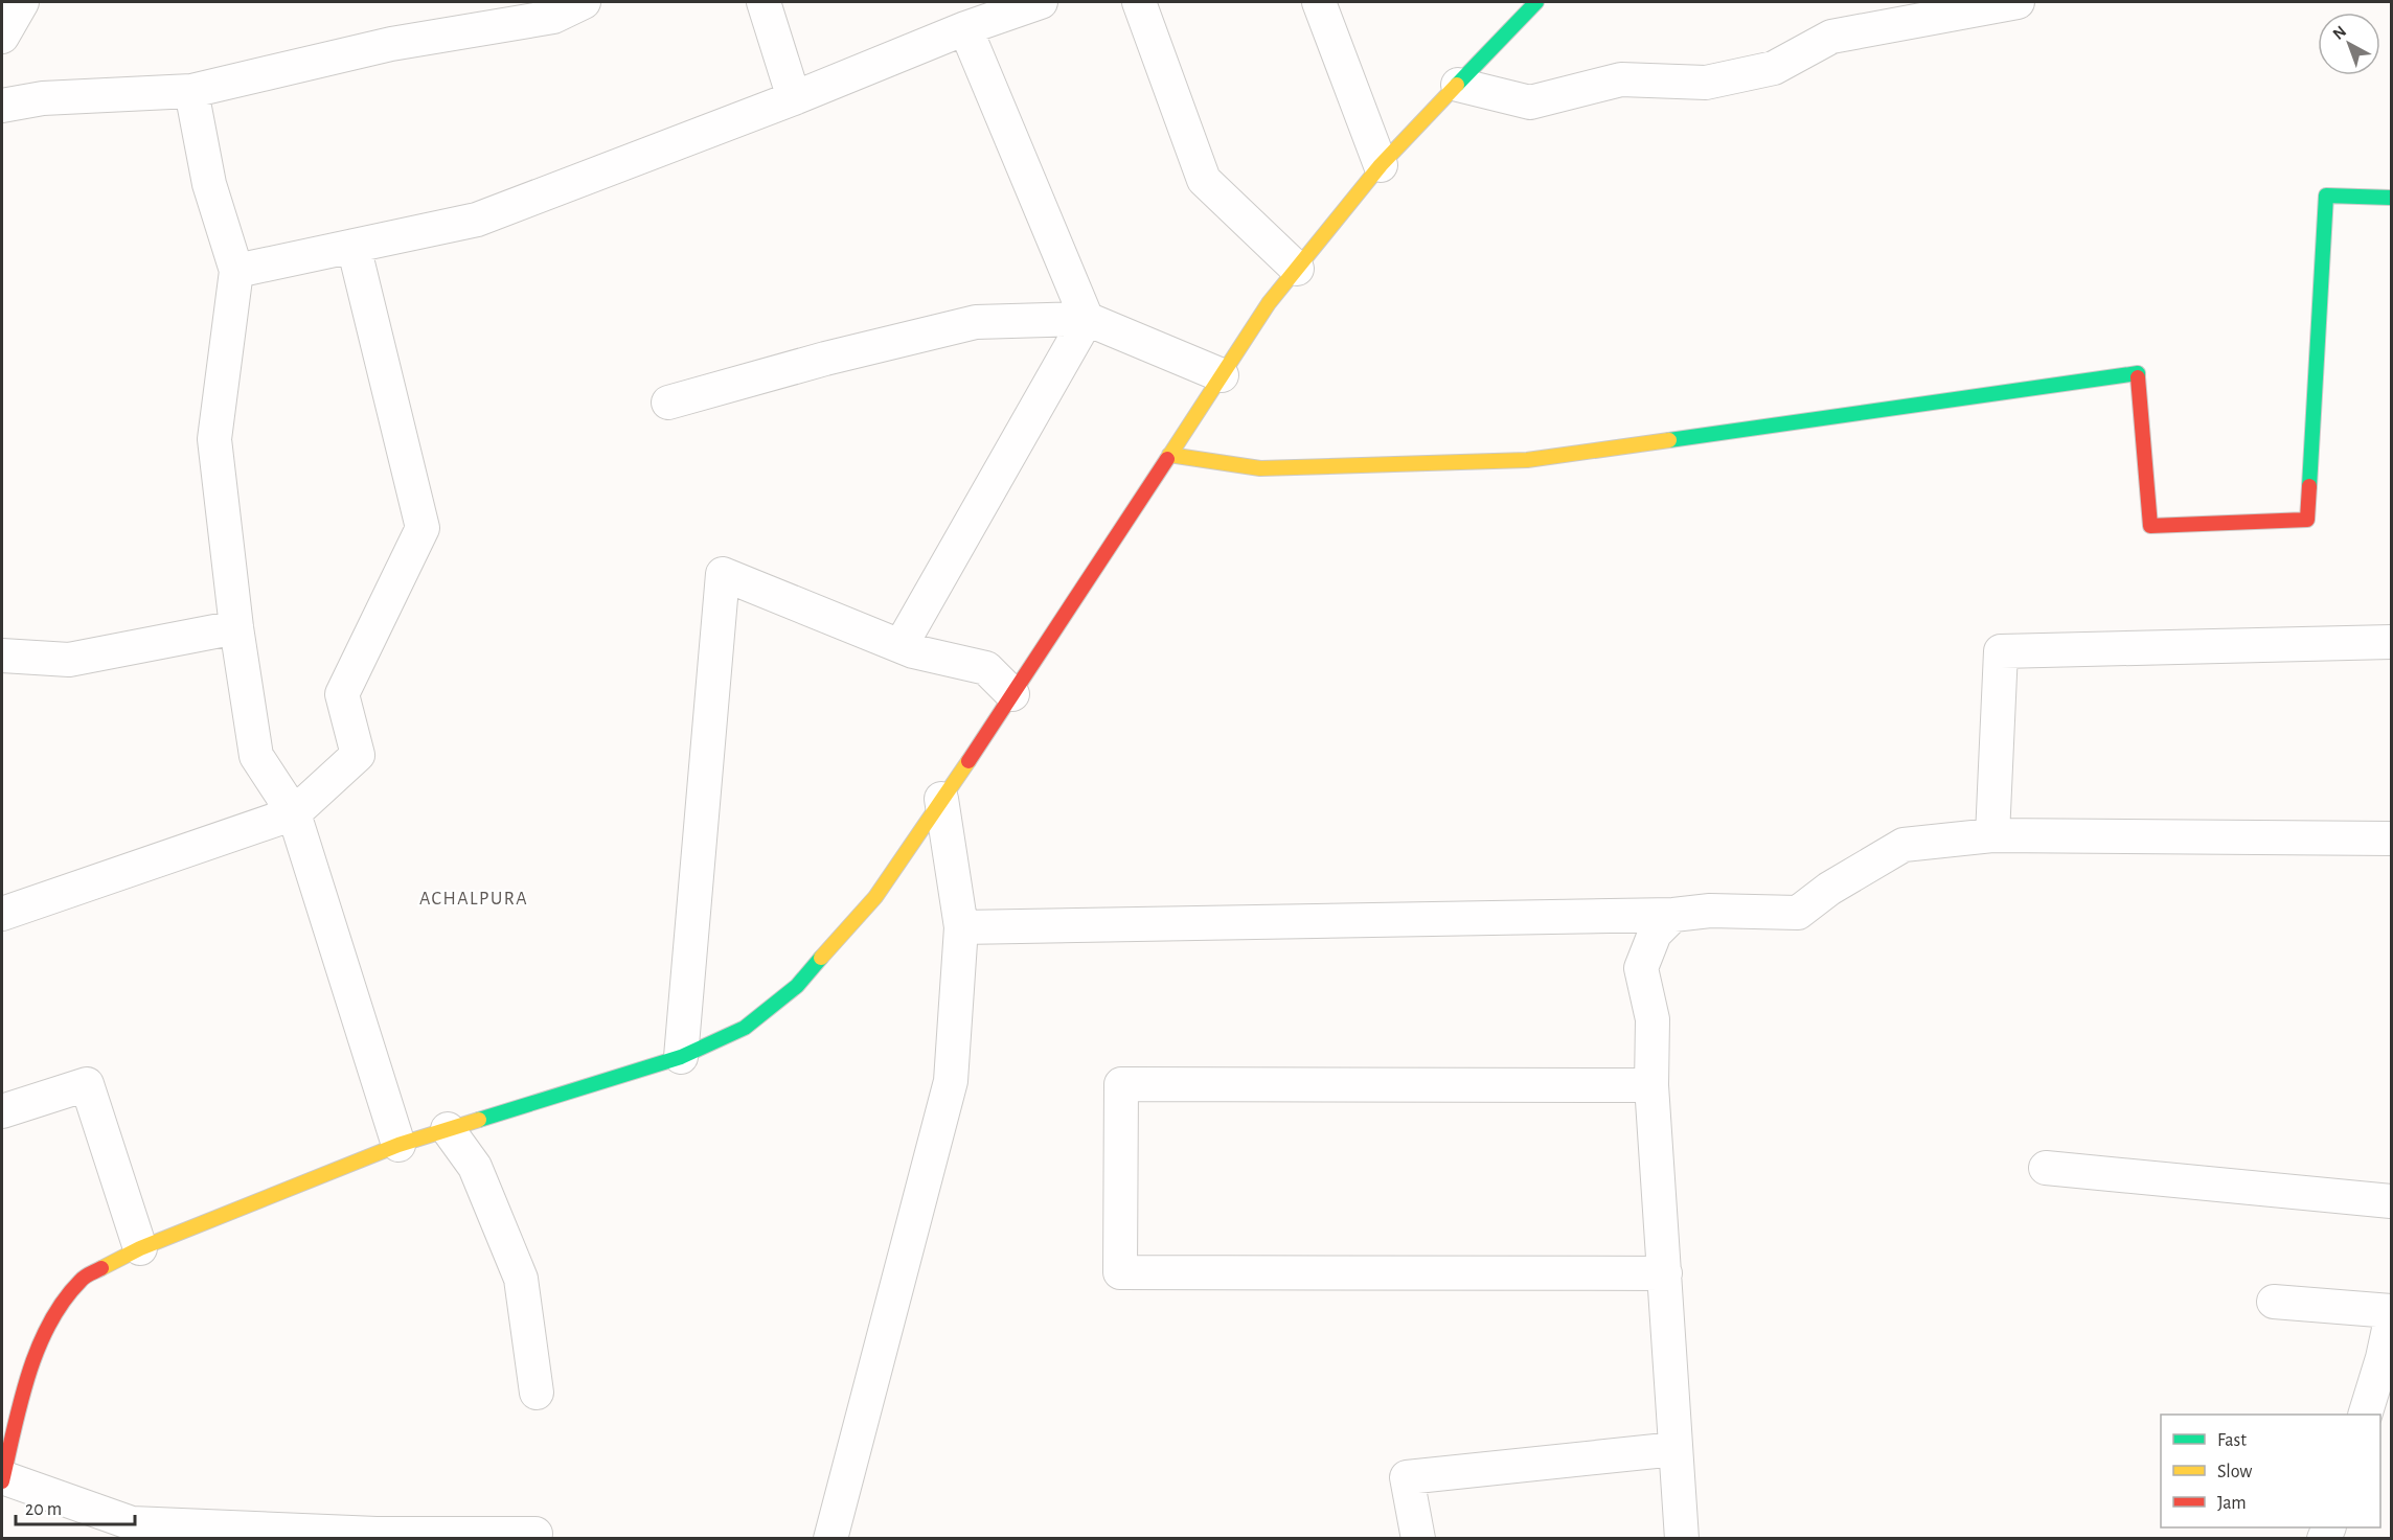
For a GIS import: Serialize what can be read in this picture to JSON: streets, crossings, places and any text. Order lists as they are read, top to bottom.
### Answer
{
  "districts": ["ACHALPURA"],
  "legend": ["Fast", "Slow", "Jam"],
  "scale_bar": "20 m",
  "north": "top left"
}
